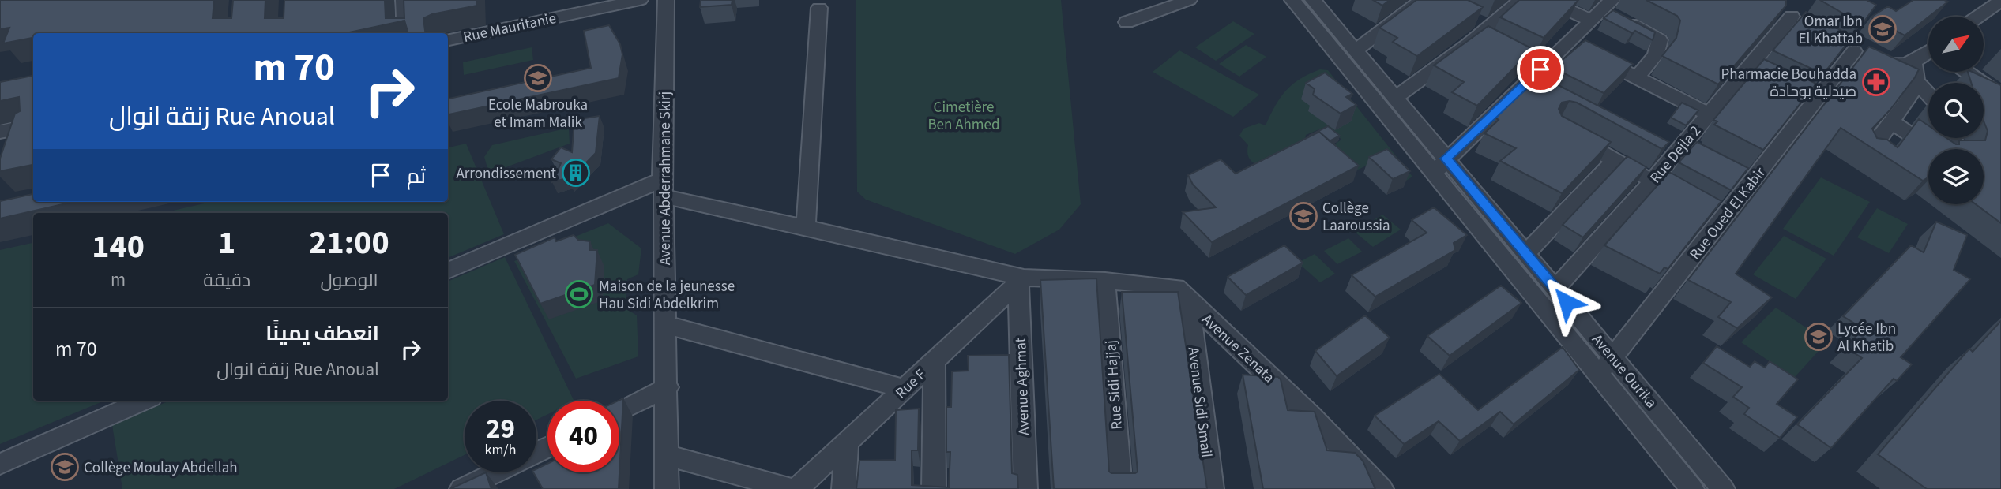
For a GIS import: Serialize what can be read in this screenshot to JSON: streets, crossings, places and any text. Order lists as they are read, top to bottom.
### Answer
{
  "streets": {
    "street": [
      "Rue Mauritanie",
      "Rue Dejla 2",
      "Avenue Abderrahmane Skirj",
      "Rue Oued El Kabir",
      "Avenue Zenata",
      "Avenue Ourika",
      "Rue F",
      "Rue Sidi Hajjaj",
      "Avenue Aghmat",
      "Avenue Sidi Smail"
    ]
  },
  "crossings": [
    ["Rue Dejla 2", "Avenue Ourika"],
    ["Rue Oued El Kabir", "Avenue Ourika"],
    ["Avenue Zenata", "Avenue Sidi Smail"],
    ["Rue F", "Avenue Aghmat"]
  ],
  "parks": ["Cimetière Ben Ahmed"],
  "places": {
    "school or university": [
      "Omar Ibn El Khattab",
      "Ecole Mabrouka et Imam Malik",
      "Collège Laaroussia",
      "Lycée Ibn Al Khatib",
      "Collège Moulay Abdellah"
    ],
    "pharmacy": ["Pharmacie Bouhadda صيدلية بوحادة"],
    "building": ["Arrondissement"],
    "sports": ["Maison de la jeunesse Hau Sidi Abdelkrim"]
  },
  "north": "top right",
  "page": {
    "turn": ["70 m", "Rue Anoual زنقة انوال"],
    "then": "ثم",
    "eta": [
      "21:00",
      "الوصول",
      "1",
      "دقيقة",
      "140",
      "m"
    ],
    "list": [
      {
        "name": "انعطف يمينًا",
        "note": "Rue Anoual زنقة انوال",
        "value": "70 m"
      }
    ],
    "speed": "29 km/h",
    "limit": "40"
  }
}
